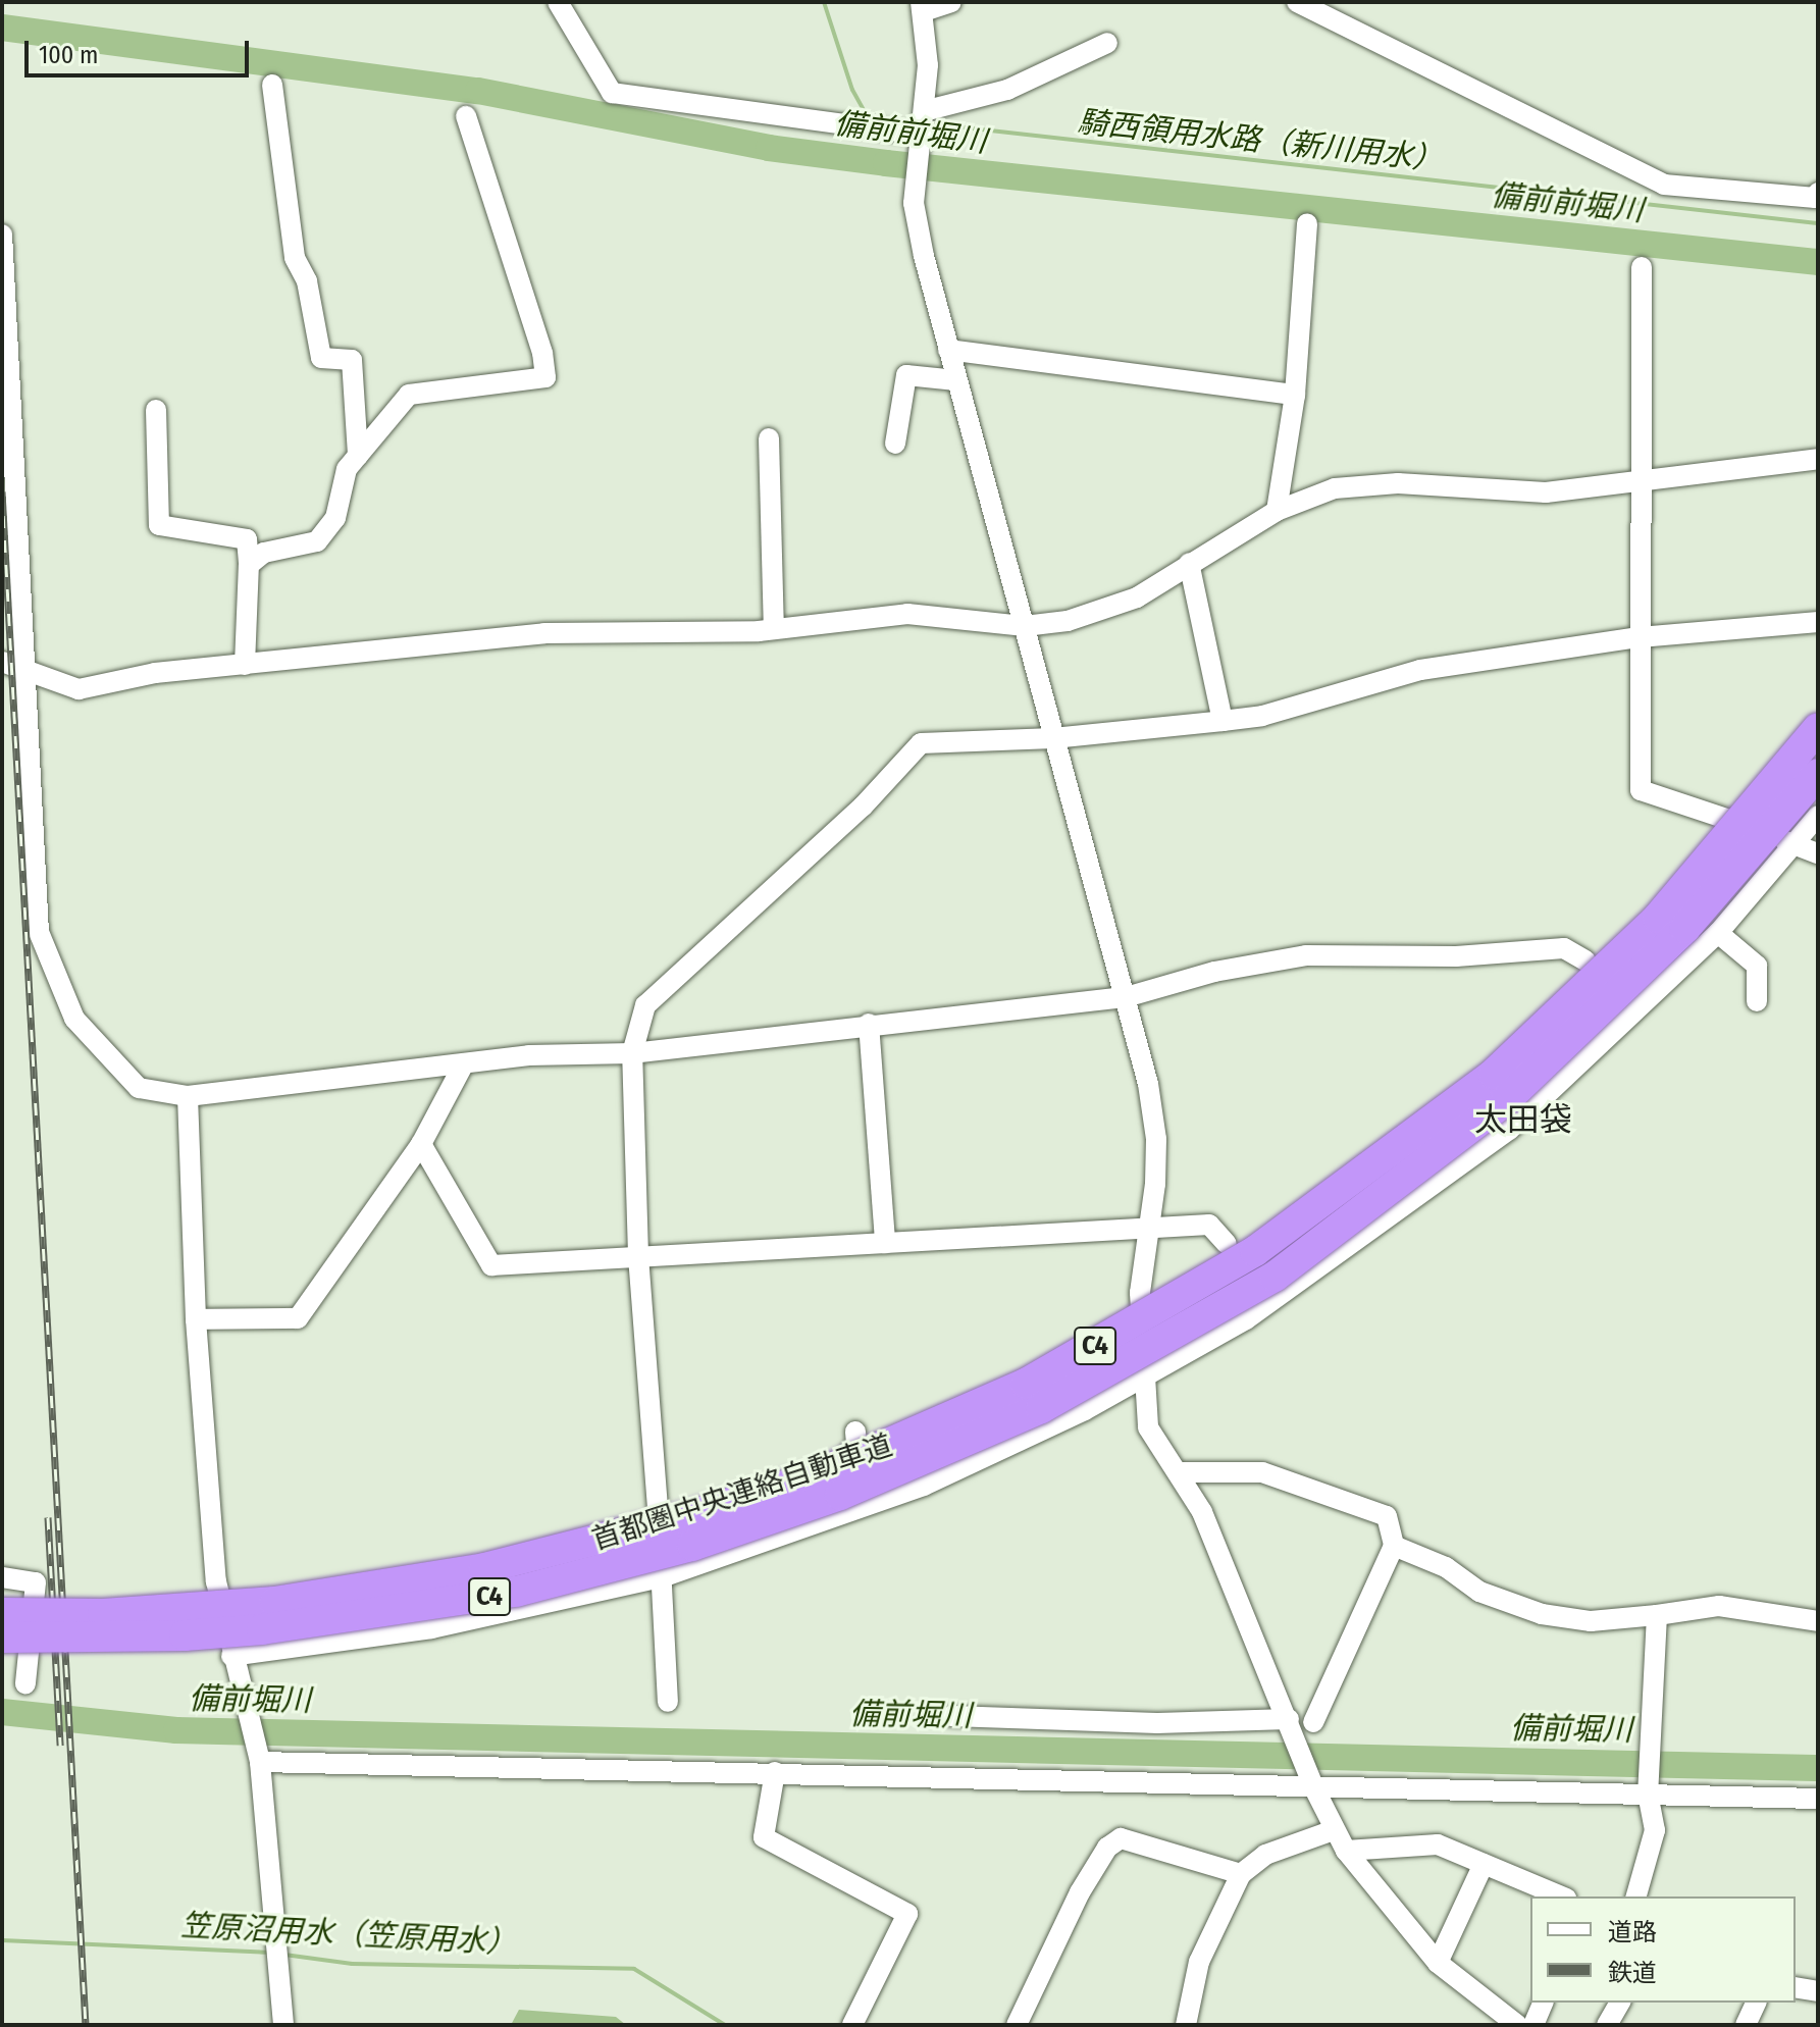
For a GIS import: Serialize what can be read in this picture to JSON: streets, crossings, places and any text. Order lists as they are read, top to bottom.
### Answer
{
  "streets": {
    "highway": ["C4", "首都圏中央連絡自動車道"]
  },
  "districts": ["太田袋"],
  "water": [
    "備前前堀川",
    "騎西領用水路（新川用水）",
    "備前堀川",
    "笠原沼用水（笠原用水）"
  ],
  "legend": ["道路", "鉄道"],
  "scale_bar": "100 m"
}
